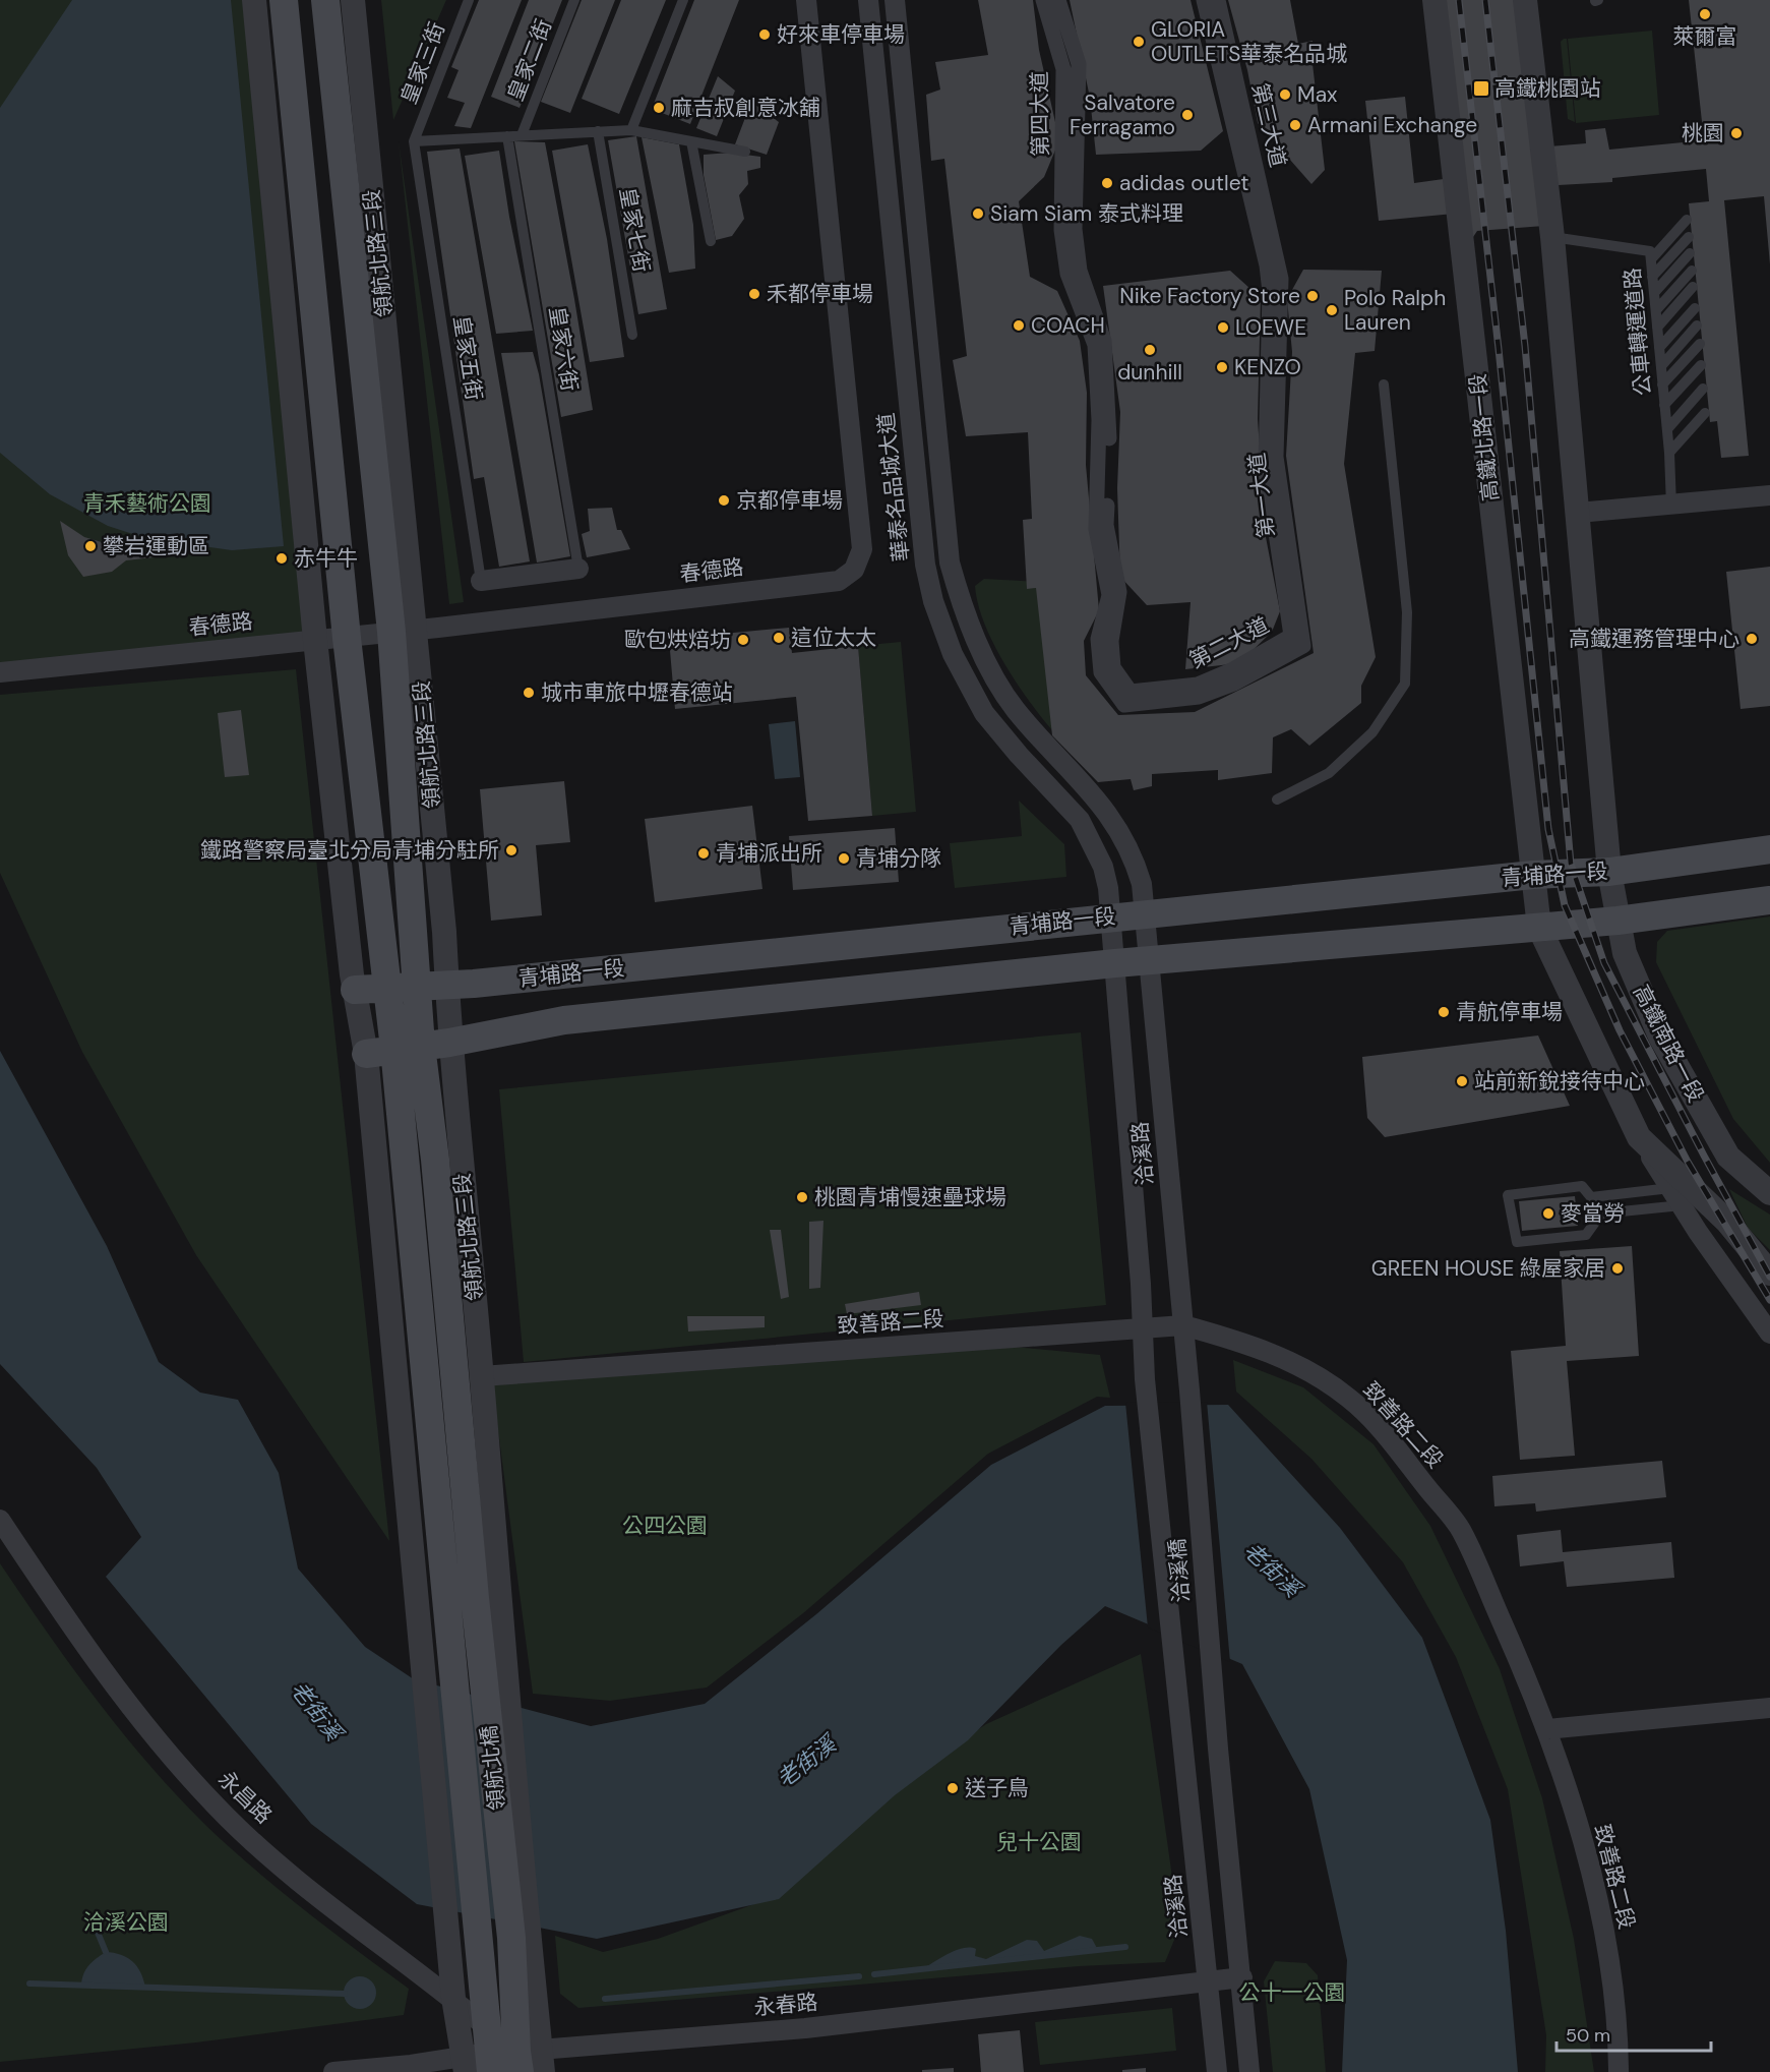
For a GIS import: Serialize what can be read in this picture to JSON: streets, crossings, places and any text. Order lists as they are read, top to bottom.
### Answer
{
  "streets": {
    "main road": ["領航北路三段", "青埔路一段", "領航北橋"],
    "street": [
      "第四大道",
      "第三大道",
      "高鐵北路一段",
      "華泰名品城大道",
      "第一大道",
      "春德路",
      "第二大道",
      "高鐵南路一段",
      "洽溪路",
      "致善路二段",
      "洽溪橋",
      "永昌路",
      "永春路"
    ],
    "lane": [
      "皇家二街",
      "皇家三街",
      "皇家七街",
      "公車轉運道路",
      "皇家六街",
      "皇家五街"
    ]
  },
  "crossings": [
    ["皇家三街", "皇家五街"],
    ["第四大道", "第二大道"],
    ["第三大道", "第一大道"],
    ["第三大道", "第二大道"],
    ["領航北路三段", "春德路"],
    ["領航北路三段", "青埔路一段"],
    ["領航北路三段", "致善路二段"],
    ["領航北路三段", "領航北橋"],
    ["高鐵北路一段", "青埔路一段"],
    ["華泰名品城大道", "青埔路一段"],
    ["華泰名品城大道", "洽溪路"],
    ["第一大道", "第二大道"],
    ["青埔路一段", "高鐵南路一段"],
    ["青埔路一段", "洽溪路"],
    ["洽溪路", "致善路二段"],
    ["洽溪路", "洽溪橋"],
    ["洽溪路", "永春路"],
    ["洽溪橋", "永春路"],
    ["領航北橋", "永昌路"],
    ["領航北橋", "永春路"],
    ["永昌路", "永春路"]
  ],
  "water": ["老街溪"],
  "parks": [
    "青禾藝術公園",
    "公四公園",
    "兒十公園",
    "洽溪公園",
    "公十一公園"
  ],
  "places": {
    "other": [
      "萊爾富",
      "好來車停車場",
      "GLORIA OUTLETS華泰名品城",
      "Max",
      "麻吉叔創意冰舖",
      "Salvatore Ferragamo",
      "Armani Exchange",
      "桃園",
      "adidas outlet",
      "Siam Siam 泰式料理",
      "禾都停車場",
      "Nike Factory Store",
      "Polo Ralph Lauren",
      "COACH",
      "LOEWE",
      "dunhill",
      "KENZO",
      "京都停車場",
      "攀岩運動區",
      "赤牛牛",
      "這位太太",
      "高鐵運務管理中心",
      "歐包烘焙坊",
      "城市車旅中壢春德站",
      "鐵路警察局臺北分局青埔分駐所",
      "青埔派出所",
      "青埔分隊",
      "青航停車場",
      "站前新銳接待中心",
      "桃園青埔慢速壘球場",
      "麥當勞",
      "GREEN HOUSE 綠屋家居",
      "送子鳥"
    ],
    "transit": ["高鐵桃園站"]
  },
  "scale_bar": "50 m"
}
